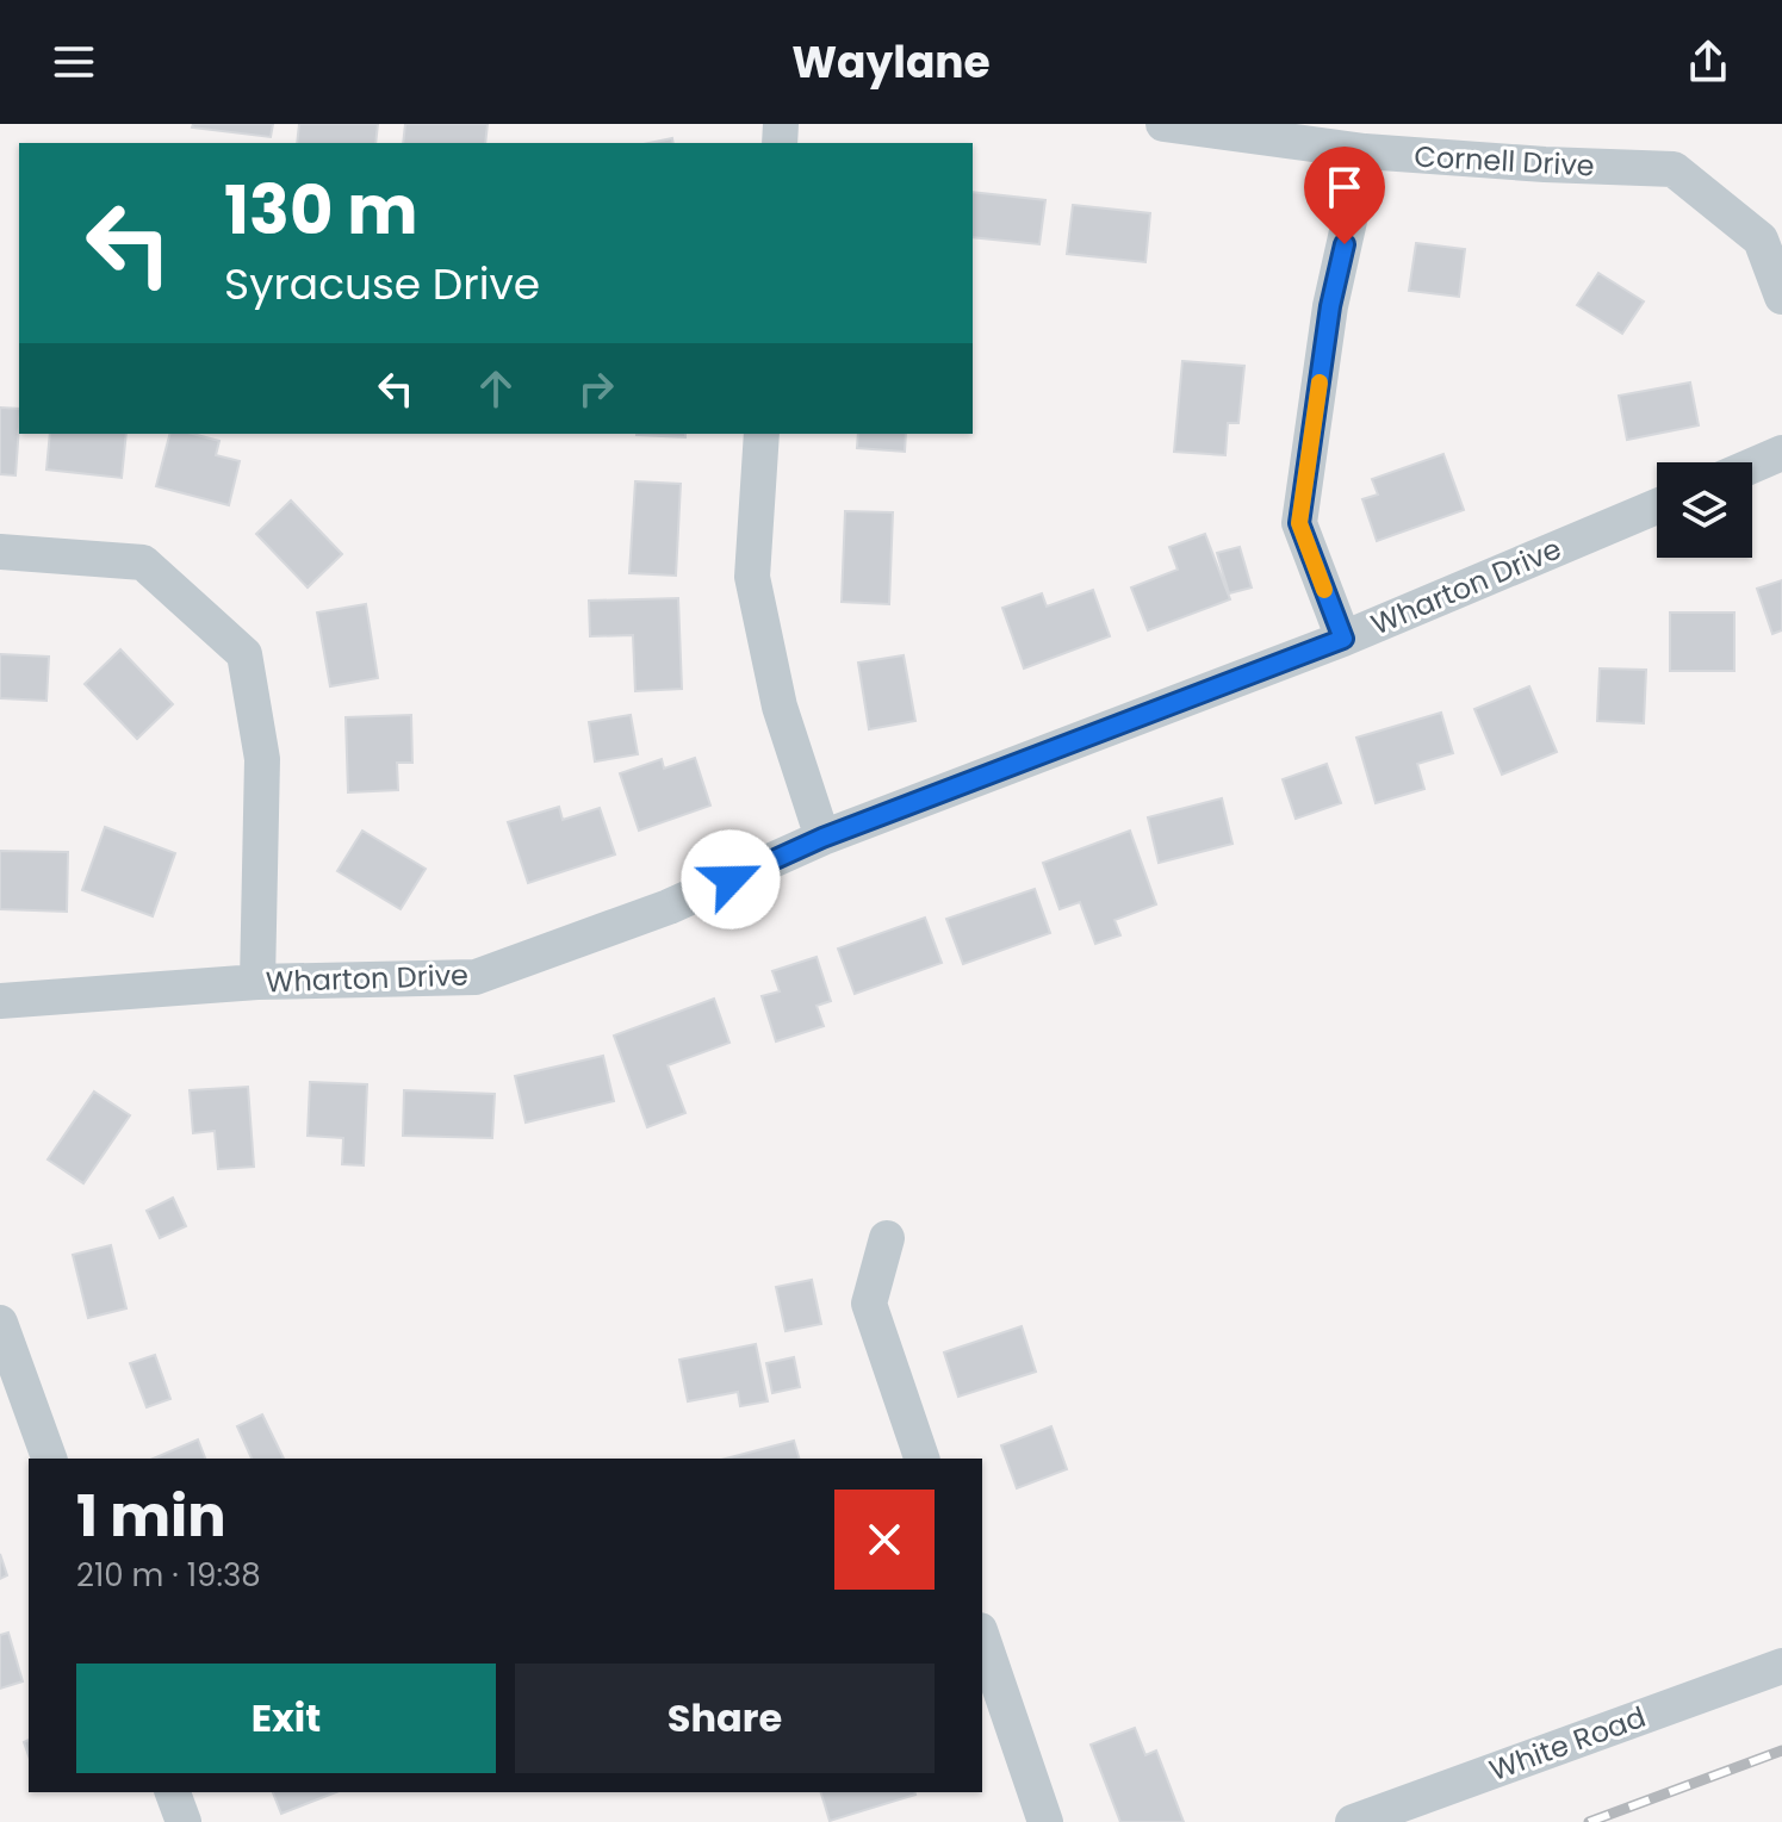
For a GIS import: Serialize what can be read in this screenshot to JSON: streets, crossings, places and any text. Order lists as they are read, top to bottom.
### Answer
{
  "streets": {
    "street": ["Cornell Drive", "Wharton Drive", "White Road"]
  },
  "page": {
    "header": "Waylane",
    "turn": ["130 m", "Syracuse Drive"],
    "heading": ["1 min", "210 m · 19:38"],
    "buttons": ["Exit", "Share"]
  }
}
